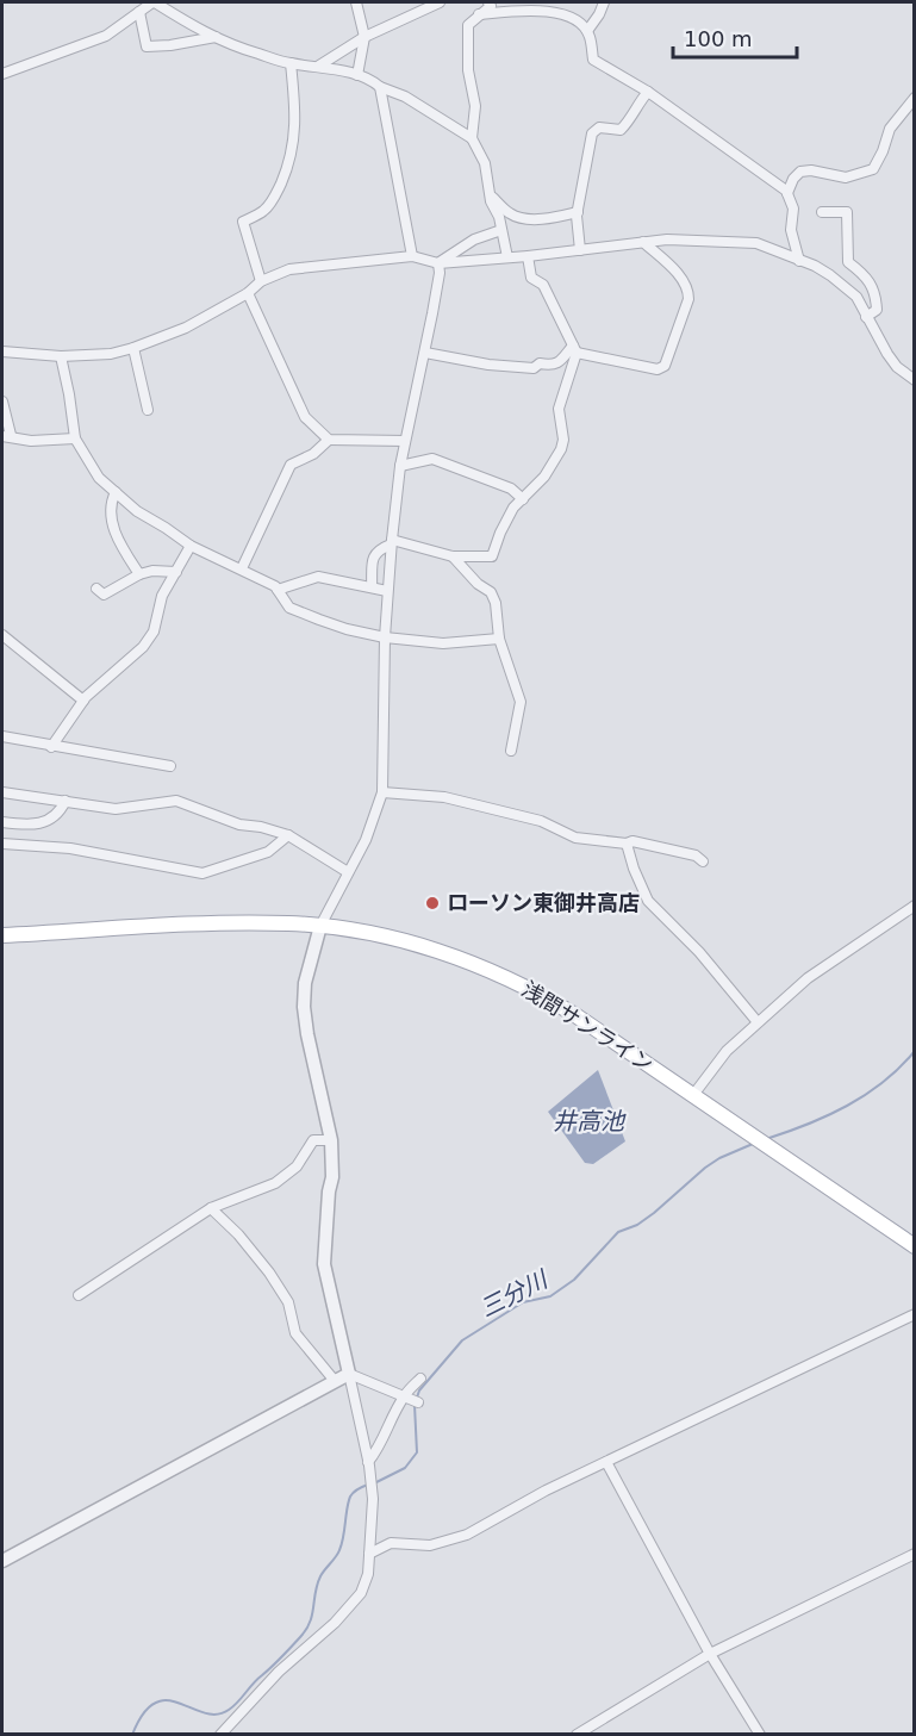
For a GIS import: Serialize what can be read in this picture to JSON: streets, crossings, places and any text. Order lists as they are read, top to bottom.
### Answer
{
  "streets": {
    "main road": ["浅間サンライン"]
  },
  "water": ["井高池", "三分川"],
  "places": ["ローソン東御井高店"],
  "scale_bar": "100 m"
}
